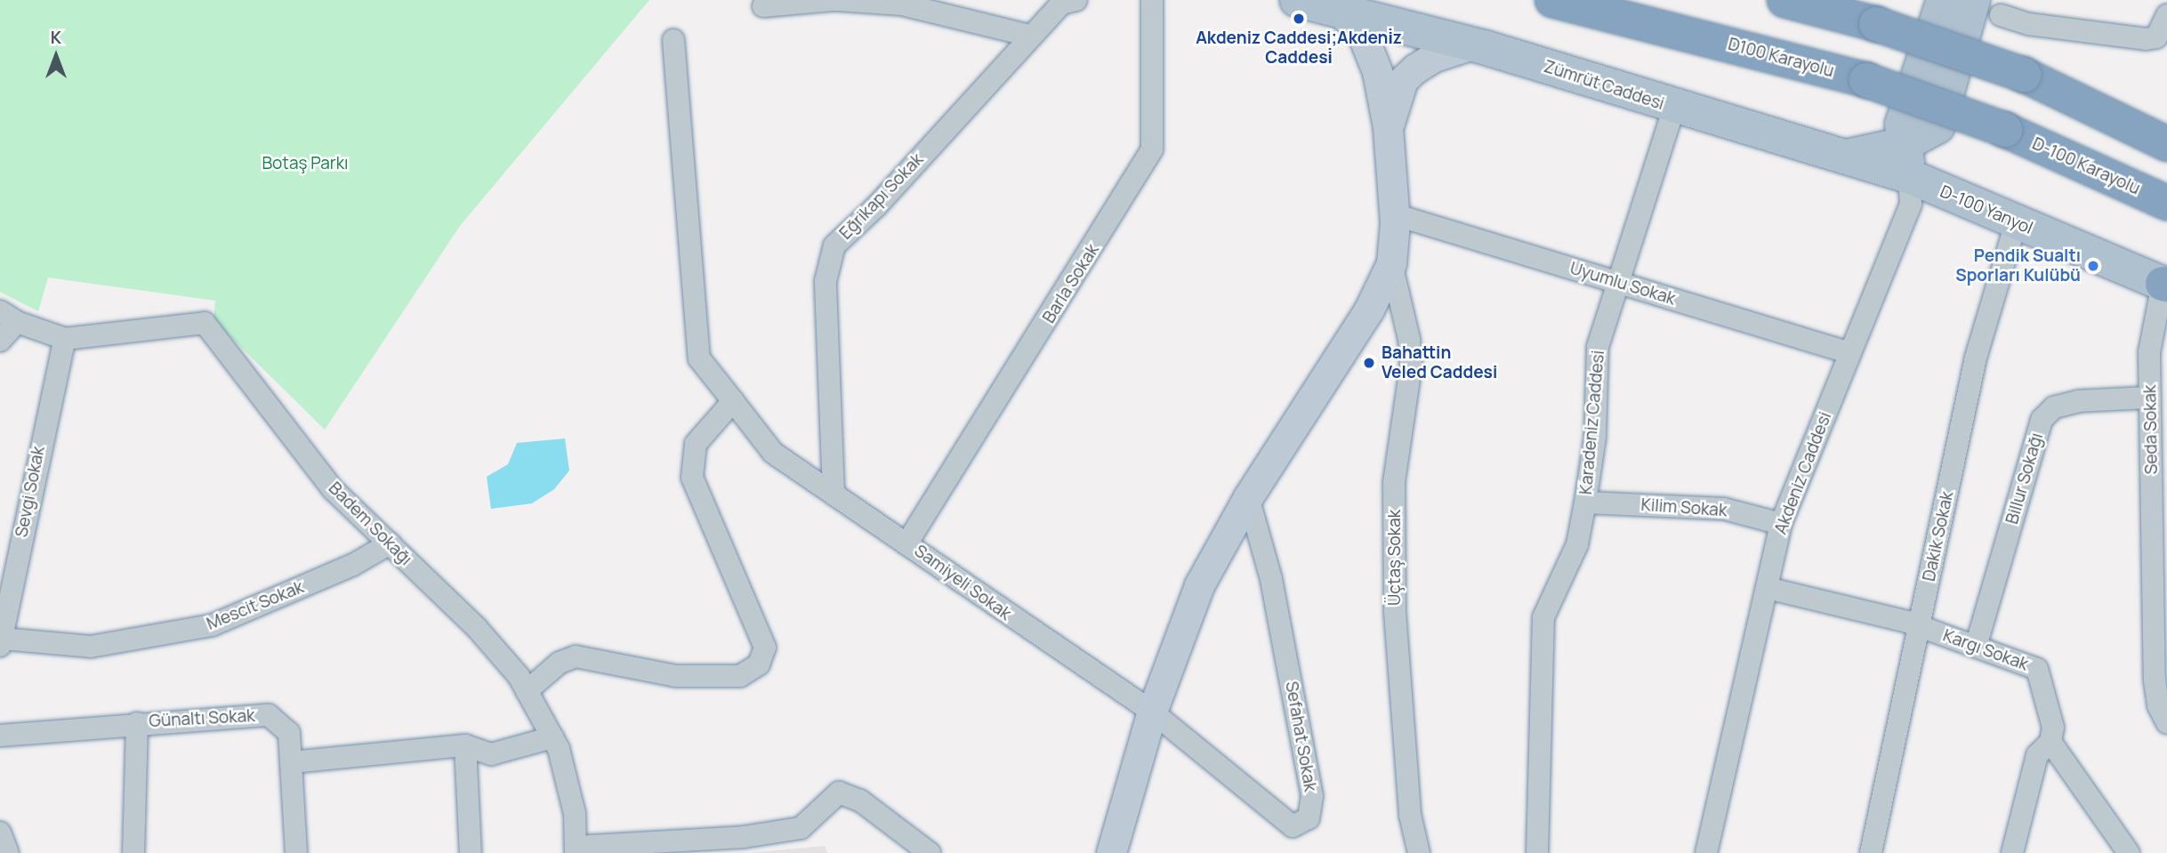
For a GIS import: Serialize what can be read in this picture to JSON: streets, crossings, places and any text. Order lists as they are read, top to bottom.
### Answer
{
  "streets": {
    "highway": ["D100 Karayolu", "D-100 Karayolu"],
    "main road": ["Zümrüt Caddesi", "D-100 Yanyol"],
    "street": [
      "Eğrikapı Sokak",
      "Barla Sokak",
      "Uyumlu Sokak",
      "Karadeniz Caddesi",
      "Seda Sokak",
      "Akdeniz Caddesi",
      "Billur Sokağı",
      "Sevgi Sokak",
      "Kilim Sokak",
      "Badem Sokağı",
      "Dakik Sokak",
      "Üçtaş Sokak",
      "Samiyeli Sokak",
      "Mescit Sokak",
      "Kargı Sokak",
      "Günaltı Sokak",
      "Sefahat Sokak"
    ]
  },
  "crossings": [
    ["D100 Karayolu", "D-100 Karayolu"],
    ["Zümrüt Caddesi", "D-100 Yanyol"],
    ["Zümrüt Caddesi", "Karadeniz Caddesi"],
    ["Zümrüt Caddesi", "Akdeniz Caddesi"],
    ["Eğrikapı Sokak", "Samiyeli Sokak"],
    ["D-100 Yanyol", "Seda Sokak"],
    ["D-100 Yanyol", "Akdeniz Caddesi"],
    ["D-100 Yanyol", "Dakik Sokak"],
    ["Barla Sokak", "Samiyeli Sokak"],
    ["Uyumlu Sokak", "Karadeniz Caddesi"],
    ["Uyumlu Sokak", "Akdeniz Caddesi"],
    ["Karadeniz Caddesi", "Kilim Sokak"],
    ["Seda Sokak", "Billur Sokağı"],
    ["Akdeniz Caddesi", "Kilim Sokak"],
    ["Akdeniz Caddesi", "Kargı Sokak"],
    ["Billur Sokağı", "Kargı Sokak"],
    ["Sevgi Sokak", "Badem Sokağı"],
    ["Sevgi Sokak", "Mescit Sokak"],
    ["Badem Sokağı", "Mescit Sokak"],
    ["Dakik Sokak", "Kargı Sokak"],
    ["Samiyeli Sokak", "Sefahat Sokak"]
  ],
  "parks": ["Botaş Parkı"],
  "places": ["Akdeniz Caddesi;Akdeni̇z Caddesi̇", "Pendik Sualtı Sporları Kulübü", "Bahattin Veled Caddesi"],
  "north": "top"
}
